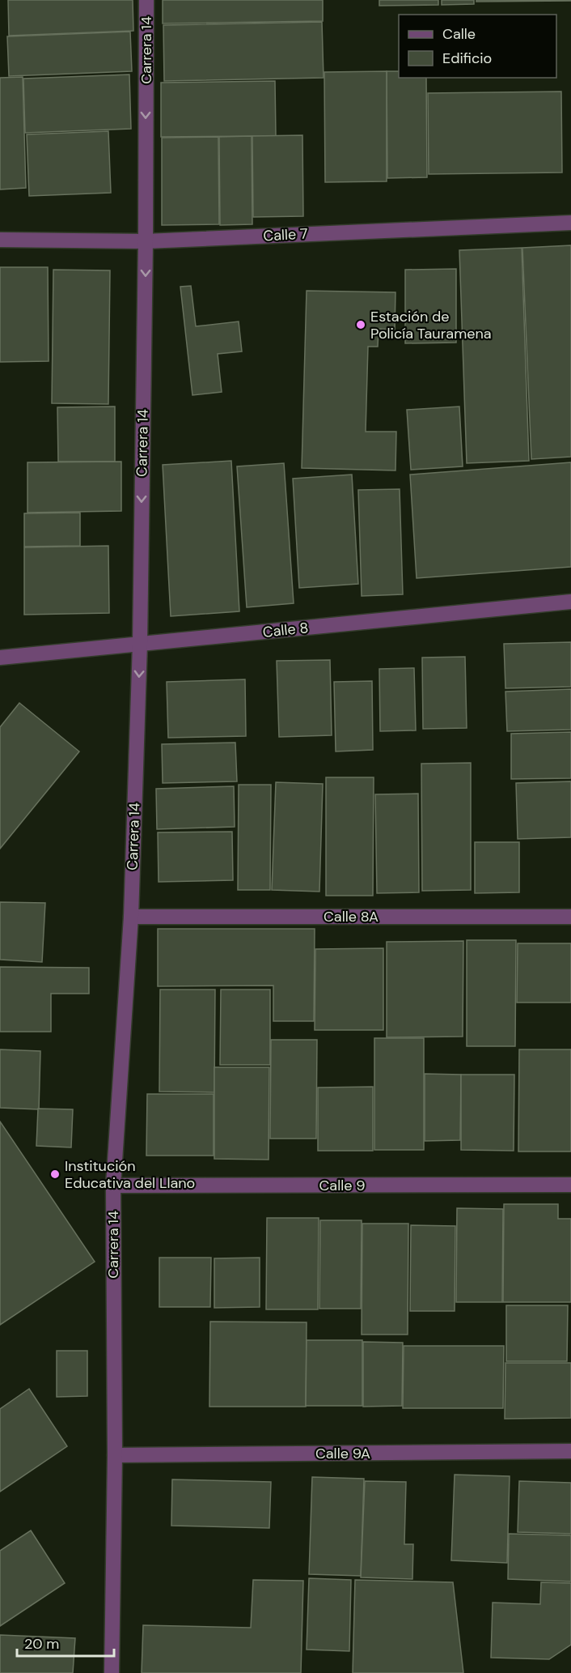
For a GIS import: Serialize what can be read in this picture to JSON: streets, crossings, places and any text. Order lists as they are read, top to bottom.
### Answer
{
  "streets": {
    "street": [
      "Carrera 14",
      "Calle 7",
      "Calle 8",
      "Calle 8A",
      "Calle 9",
      "Calle 9A"
    ]
  },
  "crossings": [
    ["Carrera 14", "Calle 7"],
    ["Carrera 14", "Calle 8"],
    ["Carrera 14", "Calle 8A"],
    ["Carrera 14", "Calle 9"],
    ["Carrera 14", "Calle 9A"]
  ],
  "one_way": ["Carrera 14"],
  "places": ["Estación de Policía Tauramena", "Institución Educativa del Llano"],
  "legend": ["Calle", "Edificio"],
  "scale_bar": "20 m"
}
